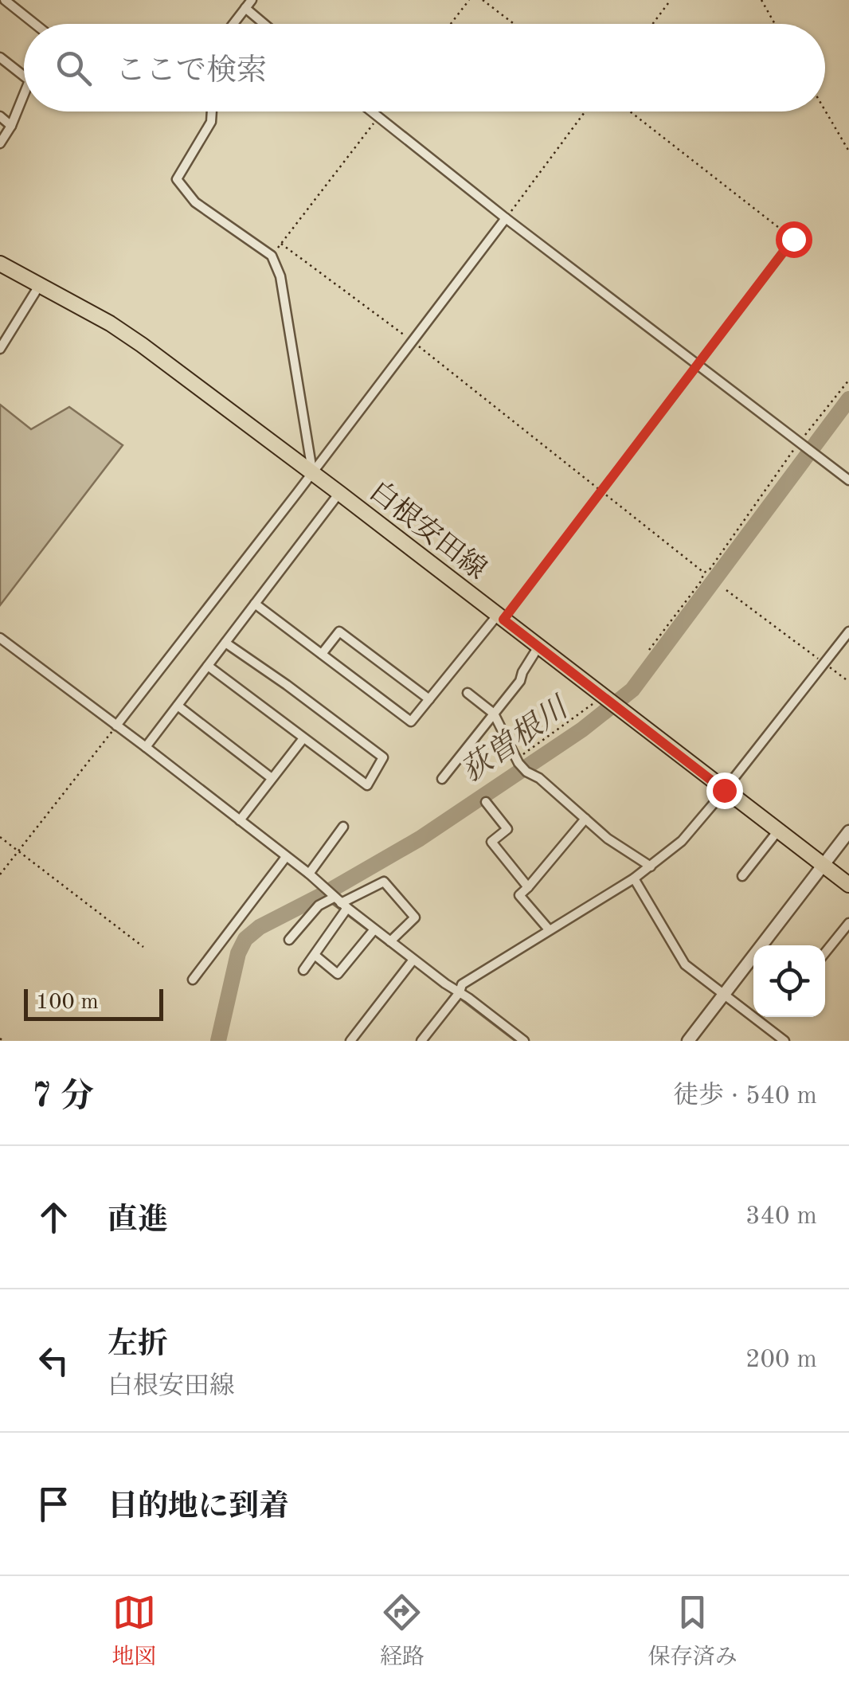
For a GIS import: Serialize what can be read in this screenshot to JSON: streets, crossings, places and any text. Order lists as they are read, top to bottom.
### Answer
{
  "streets": {
    "main road": ["白根安田線"]
  },
  "water": ["荻曽根川"],
  "scale_bar": "100 m",
  "page": {
    "search": "ここで検索",
    "scale": "100 m",
    "heading": ["7 分", "徒歩 · 540 m"],
    "list": [
      ["直進", "340 m"],
      ["左折", "白根安田線", "200 m"],
      "目的地に到着"
    ],
    "nav": ["地図", "経路", "保存済み"]
  }
}
